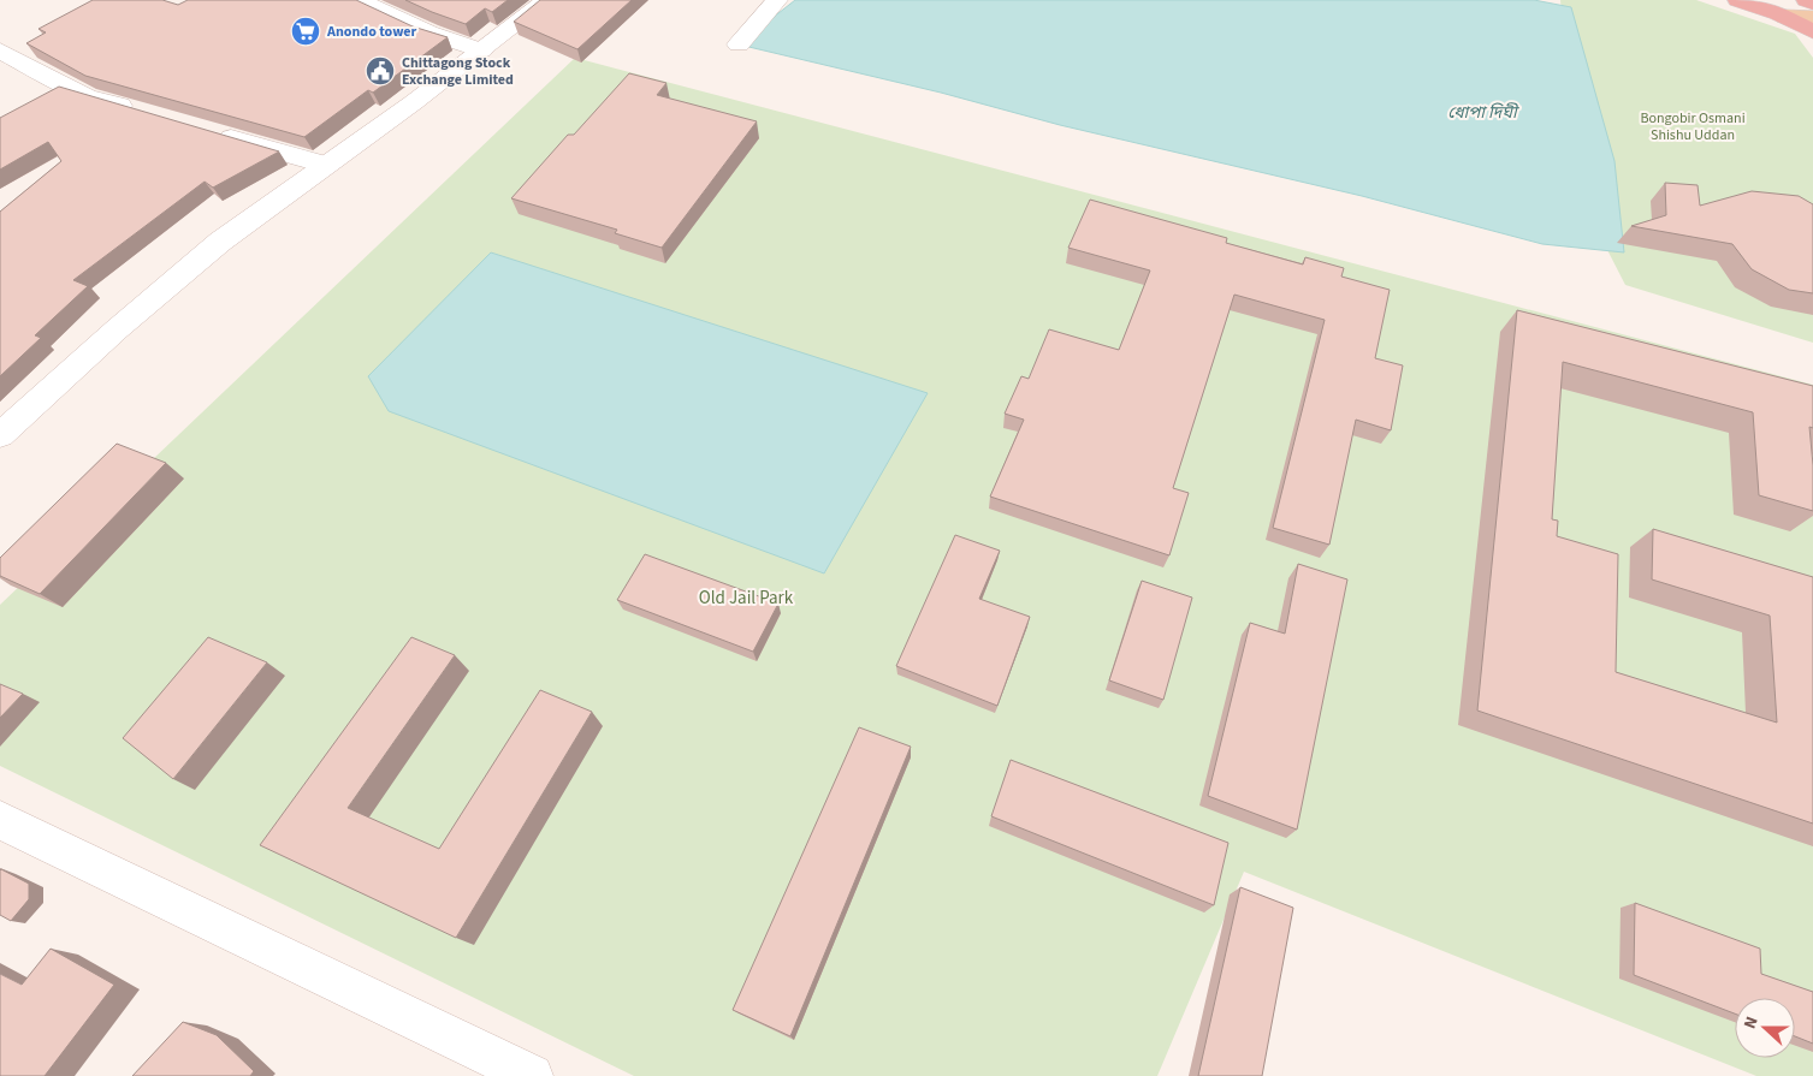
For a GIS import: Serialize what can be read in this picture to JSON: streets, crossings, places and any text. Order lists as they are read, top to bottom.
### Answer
{
  "water": ["ধোপা দিঘী"],
  "parks": ["Bongobir Osmani Shishu Uddan", "Old Jail Park"],
  "places": {
    "supermarket": ["Anondo tower"],
    "public building": ["Chittagong Stock Exchange Limited"]
  },
  "north": "left"
}
